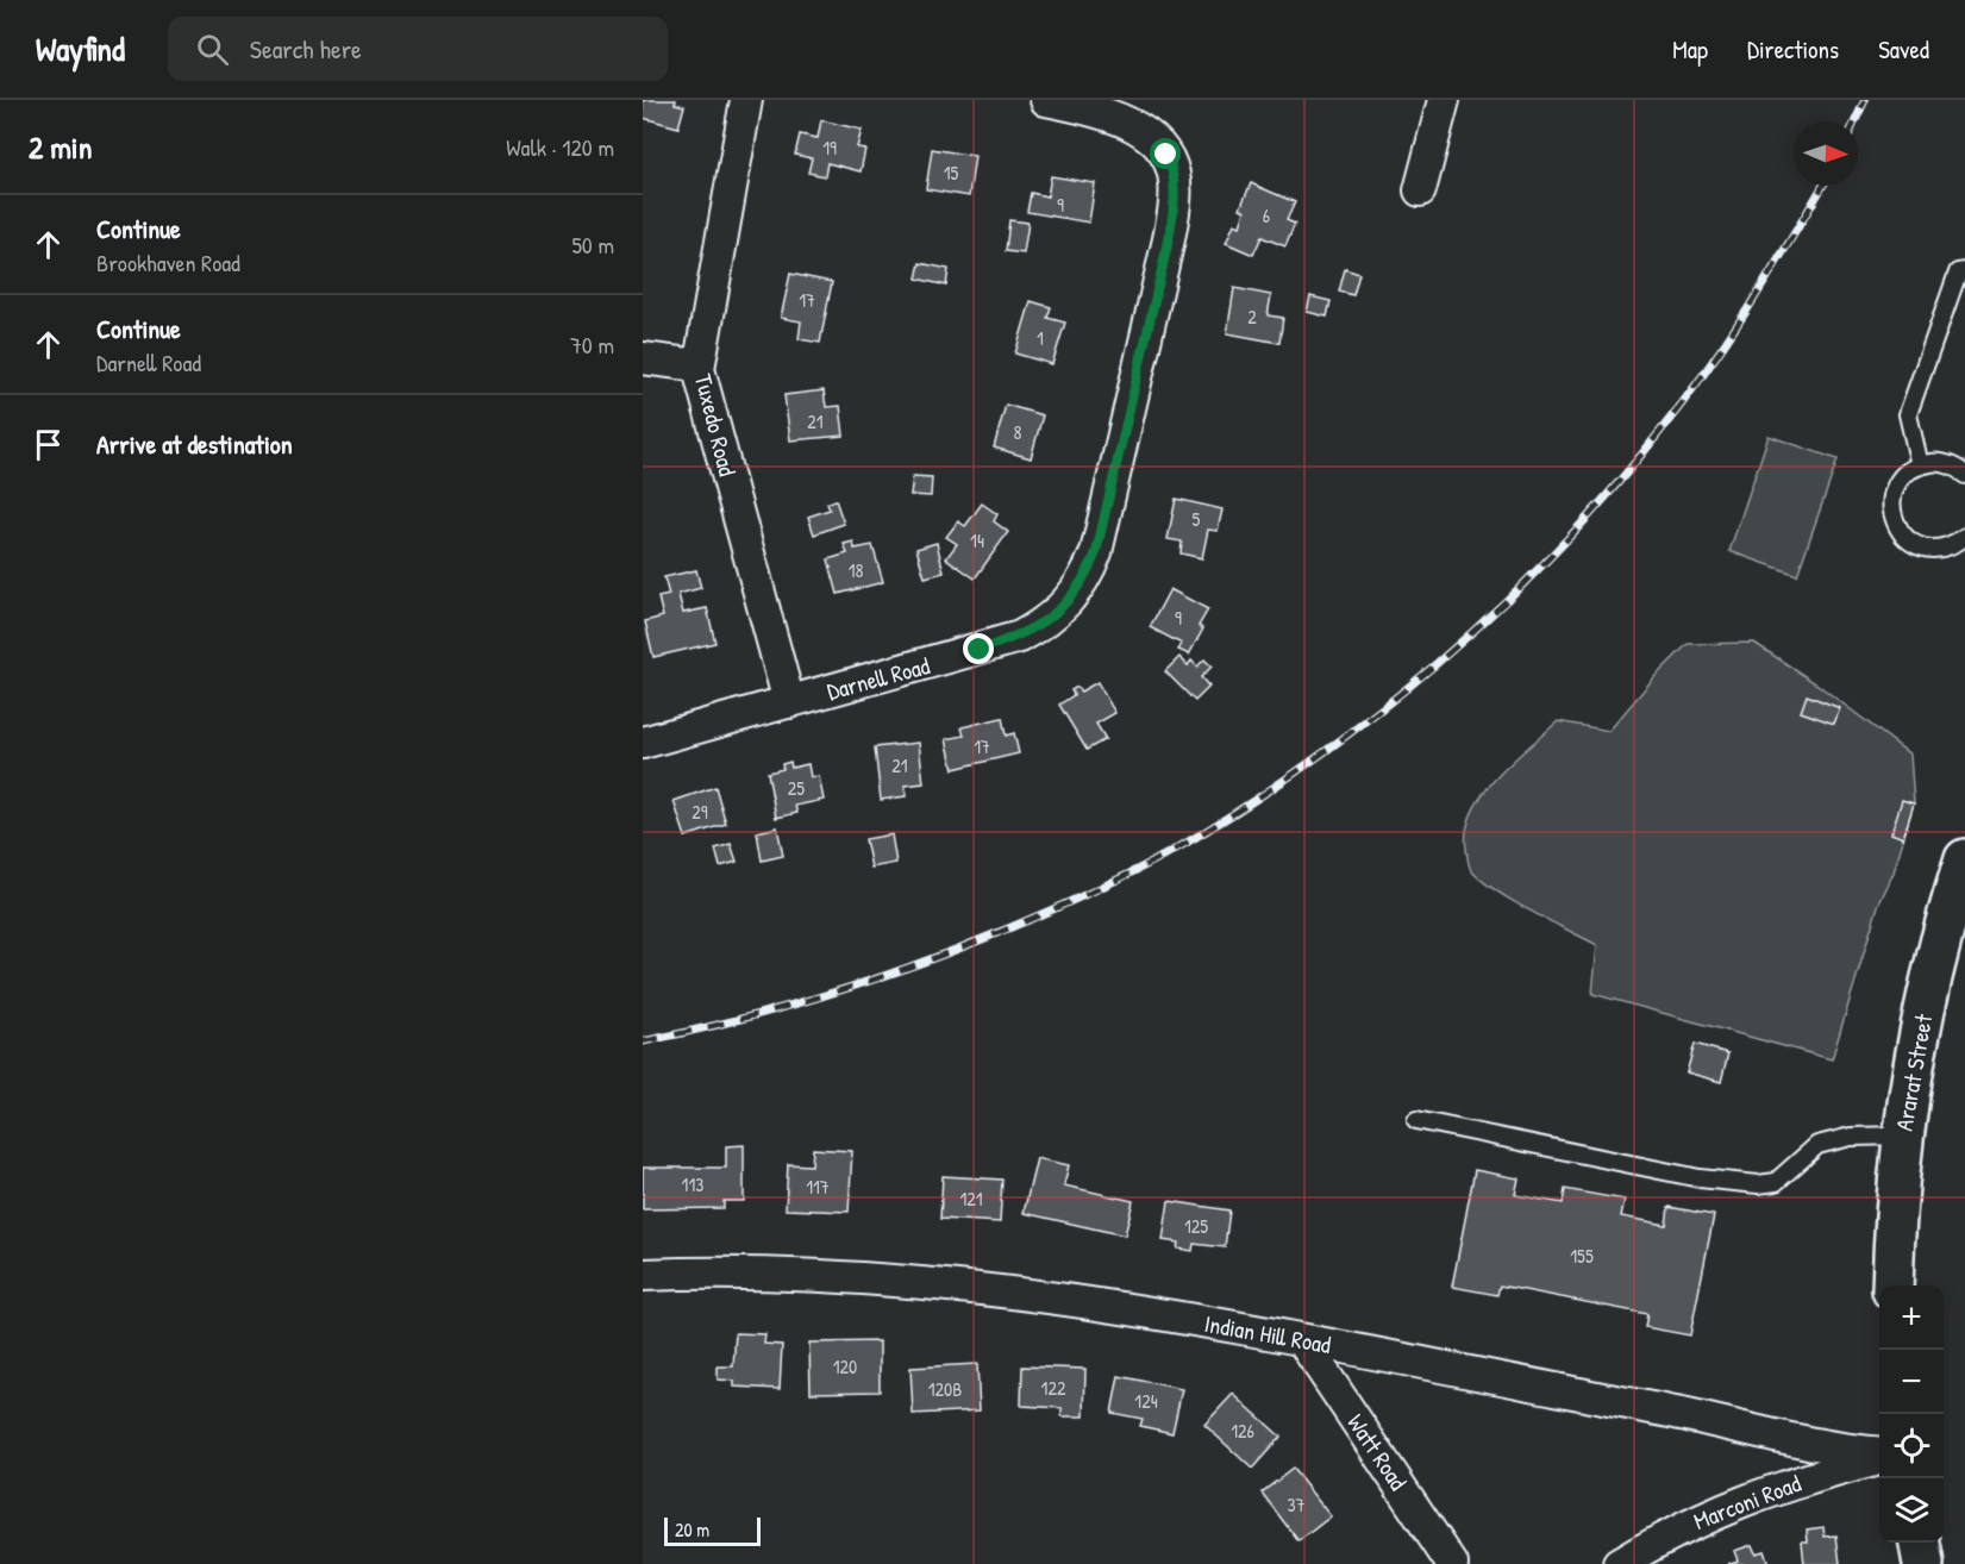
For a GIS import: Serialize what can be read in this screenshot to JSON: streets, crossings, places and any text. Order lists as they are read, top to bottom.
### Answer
{
  "streets": {
    "main road": ["Ararat Street"],
    "street": [
      "Tuxedo Road",
      "Darnell Road",
      "Indian Hill Road",
      "Watt Road",
      "Marconi Road"
    ]
  },
  "crossings": [
    ["Tuxedo Road", "Darnell Road"],
    ["Indian Hill Road", "Watt Road"]
  ],
  "house_numbers": [
    "19",
    "15",
    "9",
    "6",
    "17",
    "2",
    "1",
    "21",
    "8",
    "5",
    "14",
    "18",
    "9",
    "17",
    "21",
    "25",
    "29",
    "113",
    "117",
    "121",
    "125",
    "155",
    "120",
    "122",
    "120B",
    "124",
    "126",
    "37"
  ],
  "scale_bar": "20 m",
  "north": "right",
  "page": {
    "header": "Wayfind",
    "search": "Search here",
    "nav": ["Map", "Directions", "Saved"],
    "heading": ["2 min", "Walk · 120 m"],
    "list": [
      ["Continue", "Brookhaven Road", "50 m"],
      ["Continue", "Darnell Road", "70 m"],
      "Arrive at destination"
    ],
    "map_buttons": ["+", "−"],
    "scale": "20 m"
  }
}
